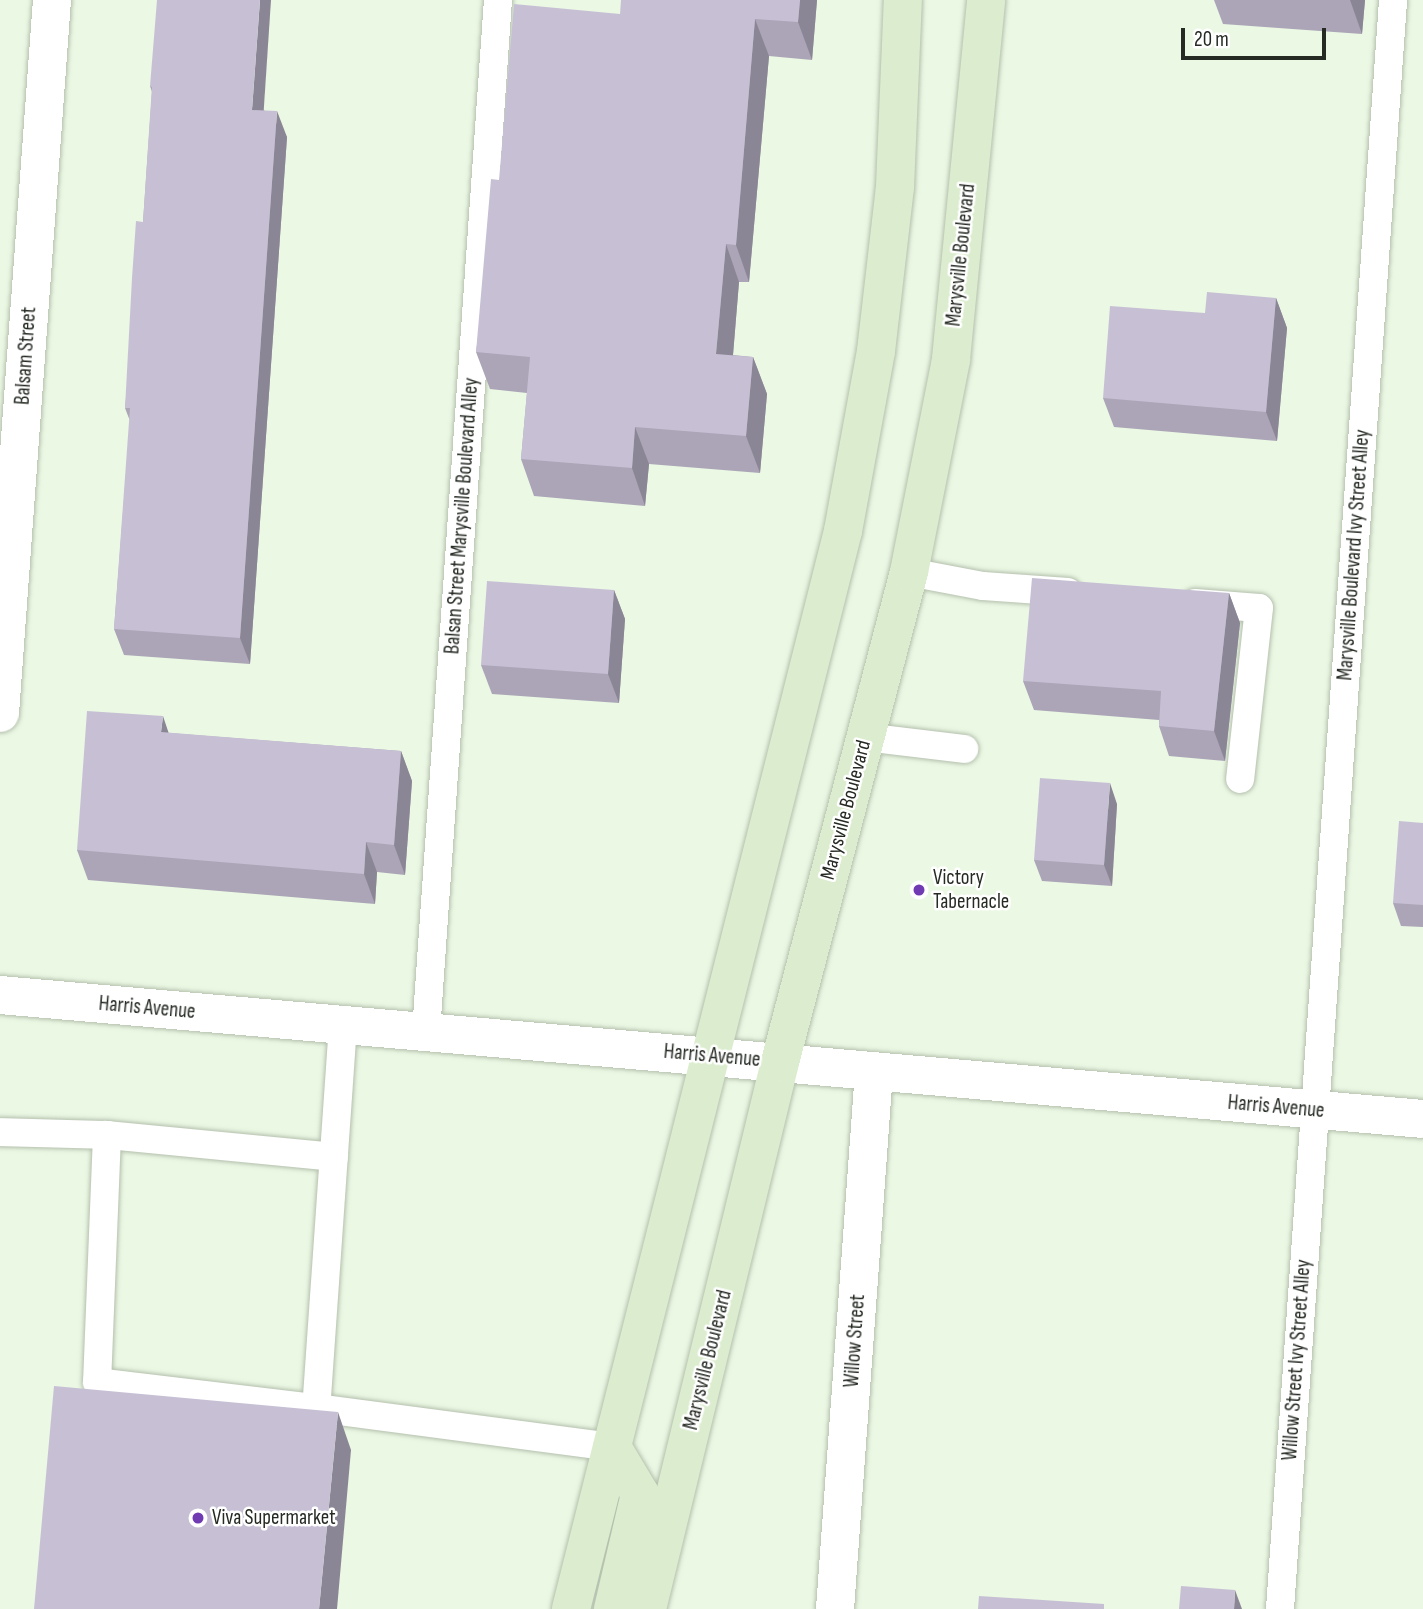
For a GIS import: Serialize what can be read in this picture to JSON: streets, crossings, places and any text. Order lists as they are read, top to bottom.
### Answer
{
  "streets": {
    "main road": ["Marysville Boulevard"],
    "street": ["Balsam Street", "Harris Avenue", "Willow Street"],
    "lane": ["Balsan Street Marysville Boulevard Alley", "Marysville Boulevard Ivy Street Alley", "Willow Street Ivy Street Alley"]
  },
  "crossings": [
    ["Marysville Boulevard", "Harris Avenue"],
    ["Balsan Street Marysville Boulevard Alley", "Harris Avenue"],
    ["Marysville Boulevard Ivy Street Alley", "Harris Avenue"],
    ["Marysville Boulevard Ivy Street Alley", "Willow Street Ivy Street Alley"],
    ["Harris Avenue", "Willow Street"],
    ["Harris Avenue", "Willow Street Ivy Street Alley"]
  ],
  "places": ["Victory Tabernacle", "Viva Supermarket"],
  "scale_bar": "20 m"
}
